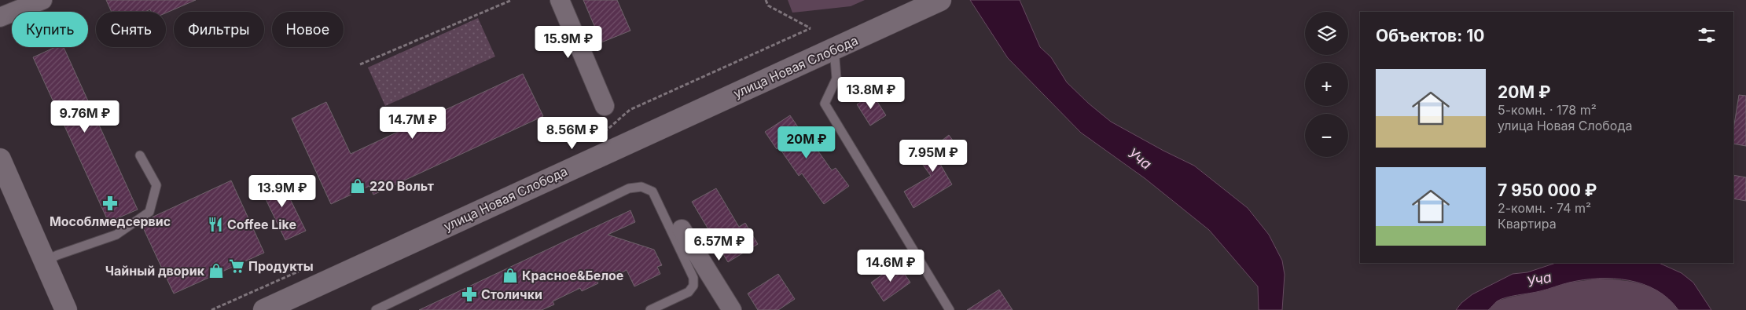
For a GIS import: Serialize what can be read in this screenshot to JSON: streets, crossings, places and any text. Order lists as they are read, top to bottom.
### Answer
{
  "streets": {
    "main road": ["улица Новая Слобода"]
  },
  "water": ["Уча"],
  "places": {
    "shop": ["220 Вольт", "Чайный дворик", "Красное&Белое"],
    "pharmacy": ["Мособлмедсервис", "Столички"],
    "restaurant": ["Coffee Like"],
    "supermarket": ["Продукты"]
  },
  "page": {
    "map_buttons": ["+", "−"],
    "chip": [
      "Купить",
      "Снять",
      "Фильтры",
      "Новое"
    ],
    "heading": "Объектов: 10",
    "price": [
      "15.9M ₽",
      "13.8M ₽",
      "9.76M ₽",
      "14.7M ₽",
      "8.56M ₽",
      "20M ₽",
      "7.95M ₽",
      "13.9M ₽",
      "6.57M ₽",
      "14.6M ₽"
    ],
    "list": [
      {
        "name": "20M ₽",
        "note": "5-комн. · 178 m² · улица Новая Слобода"
      },
      {
        "name": "7 950 000 ₽",
        "note": "2-комн. · 74 m² · Квартира"
      }
    ]
  }
}
